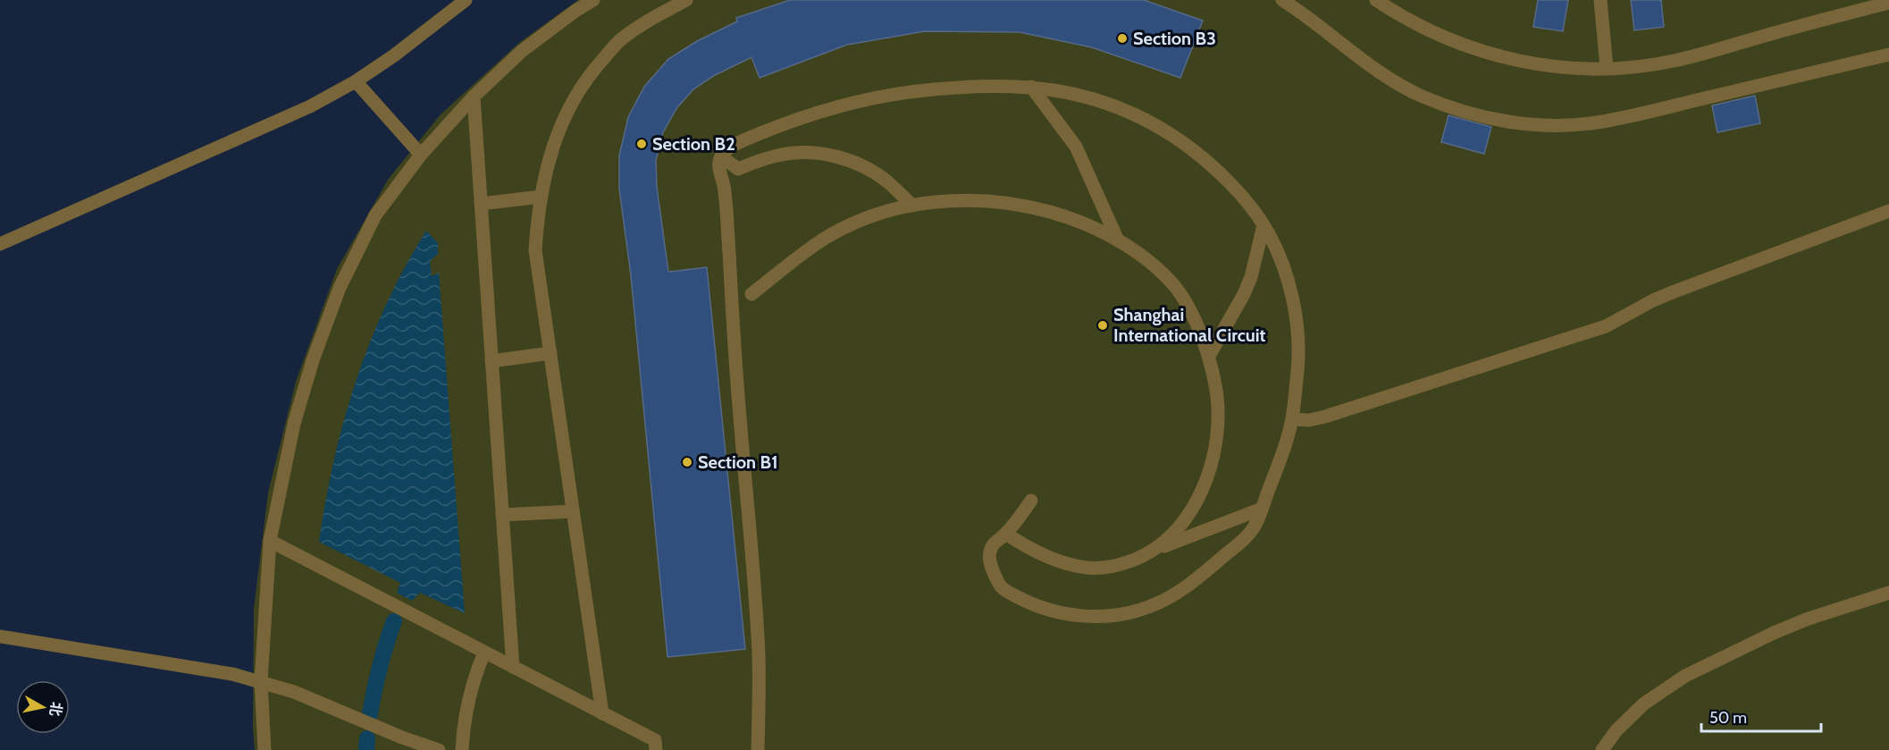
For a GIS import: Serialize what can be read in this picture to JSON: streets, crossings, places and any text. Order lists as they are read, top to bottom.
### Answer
{
  "places": [
    "Section B3",
    "Section B2",
    "Shanghai International Circuit",
    "Section B1"
  ],
  "scale_bar": "50 m",
  "north": "right"
}
